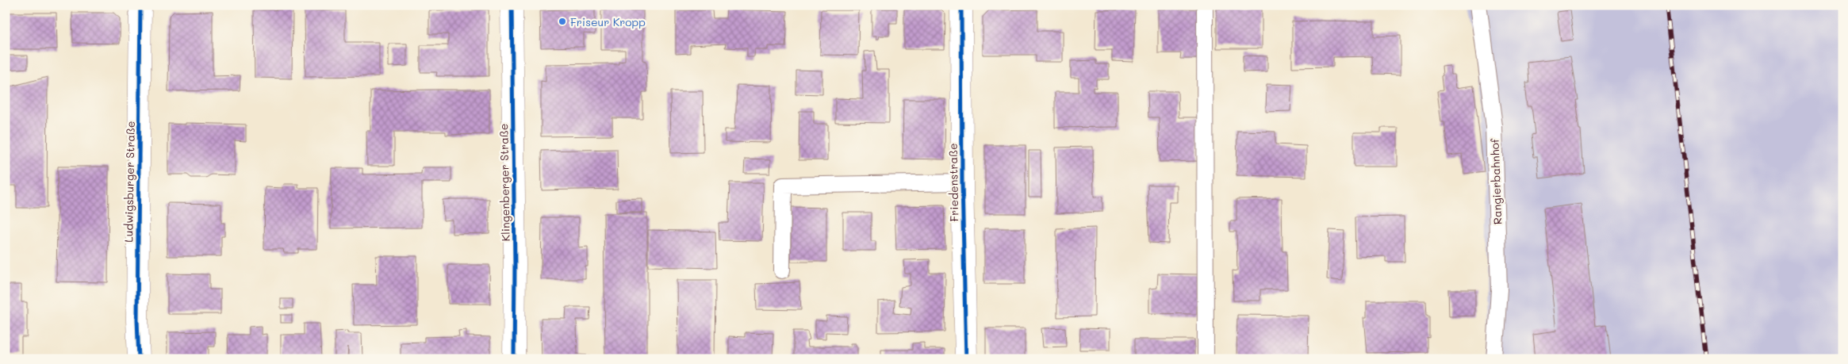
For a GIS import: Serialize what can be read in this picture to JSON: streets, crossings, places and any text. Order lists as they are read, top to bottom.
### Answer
{
  "streets": {
    "street": ["Ludwigsburger Straße", "Klingenberger Straße", "Friedenstraße"],
    "lane": ["Rangierbahnhof"]
  },
  "places": ["Friseur Kropp"]
}
